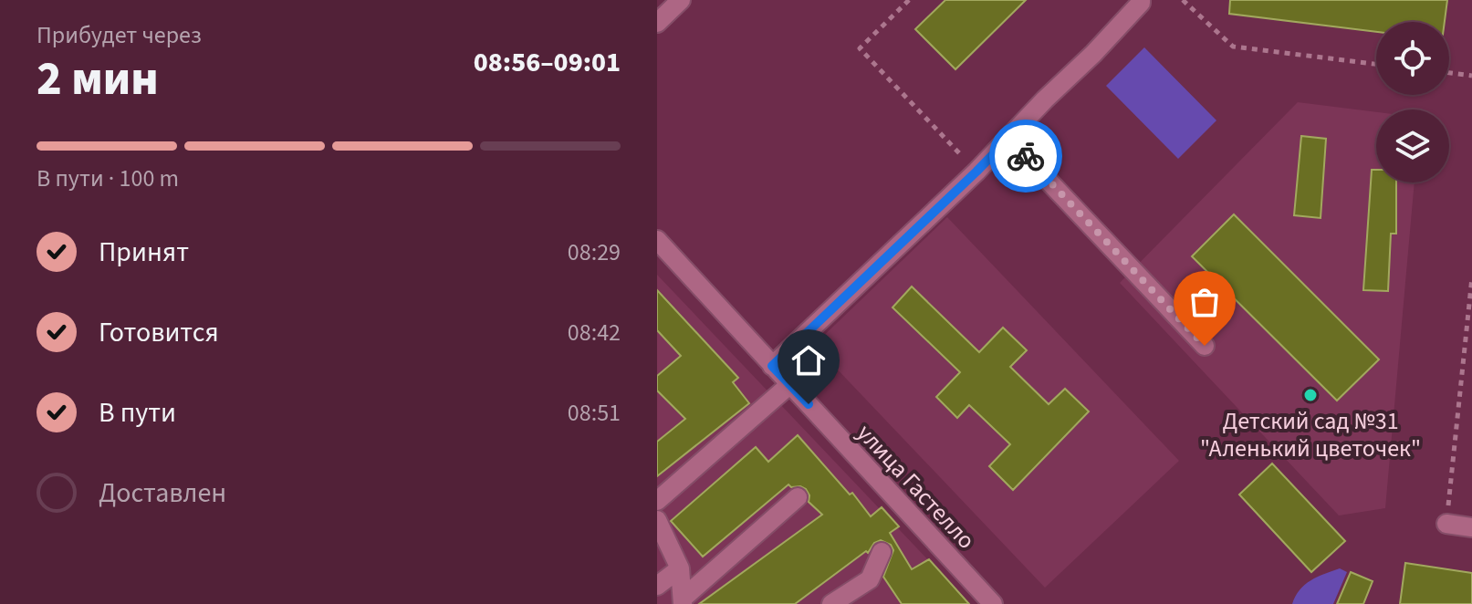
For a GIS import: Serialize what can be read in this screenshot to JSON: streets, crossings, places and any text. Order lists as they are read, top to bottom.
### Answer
{
  "streets": {
    "street": ["улица Гастелло"]
  },
  "places": ["Детский сад №31 \"Аленький цветочек\""],
  "page": {
    "heading": ["2 мин", "Прибудет через", "08:56–09:01"],
    "bar": "В пути · 100 m",
    "list": [
      ["Принят", "08:29"],
      ["Готовится", "08:42"],
      ["В пути", "08:51"],
      "Доставлен"
    ]
  }
}
